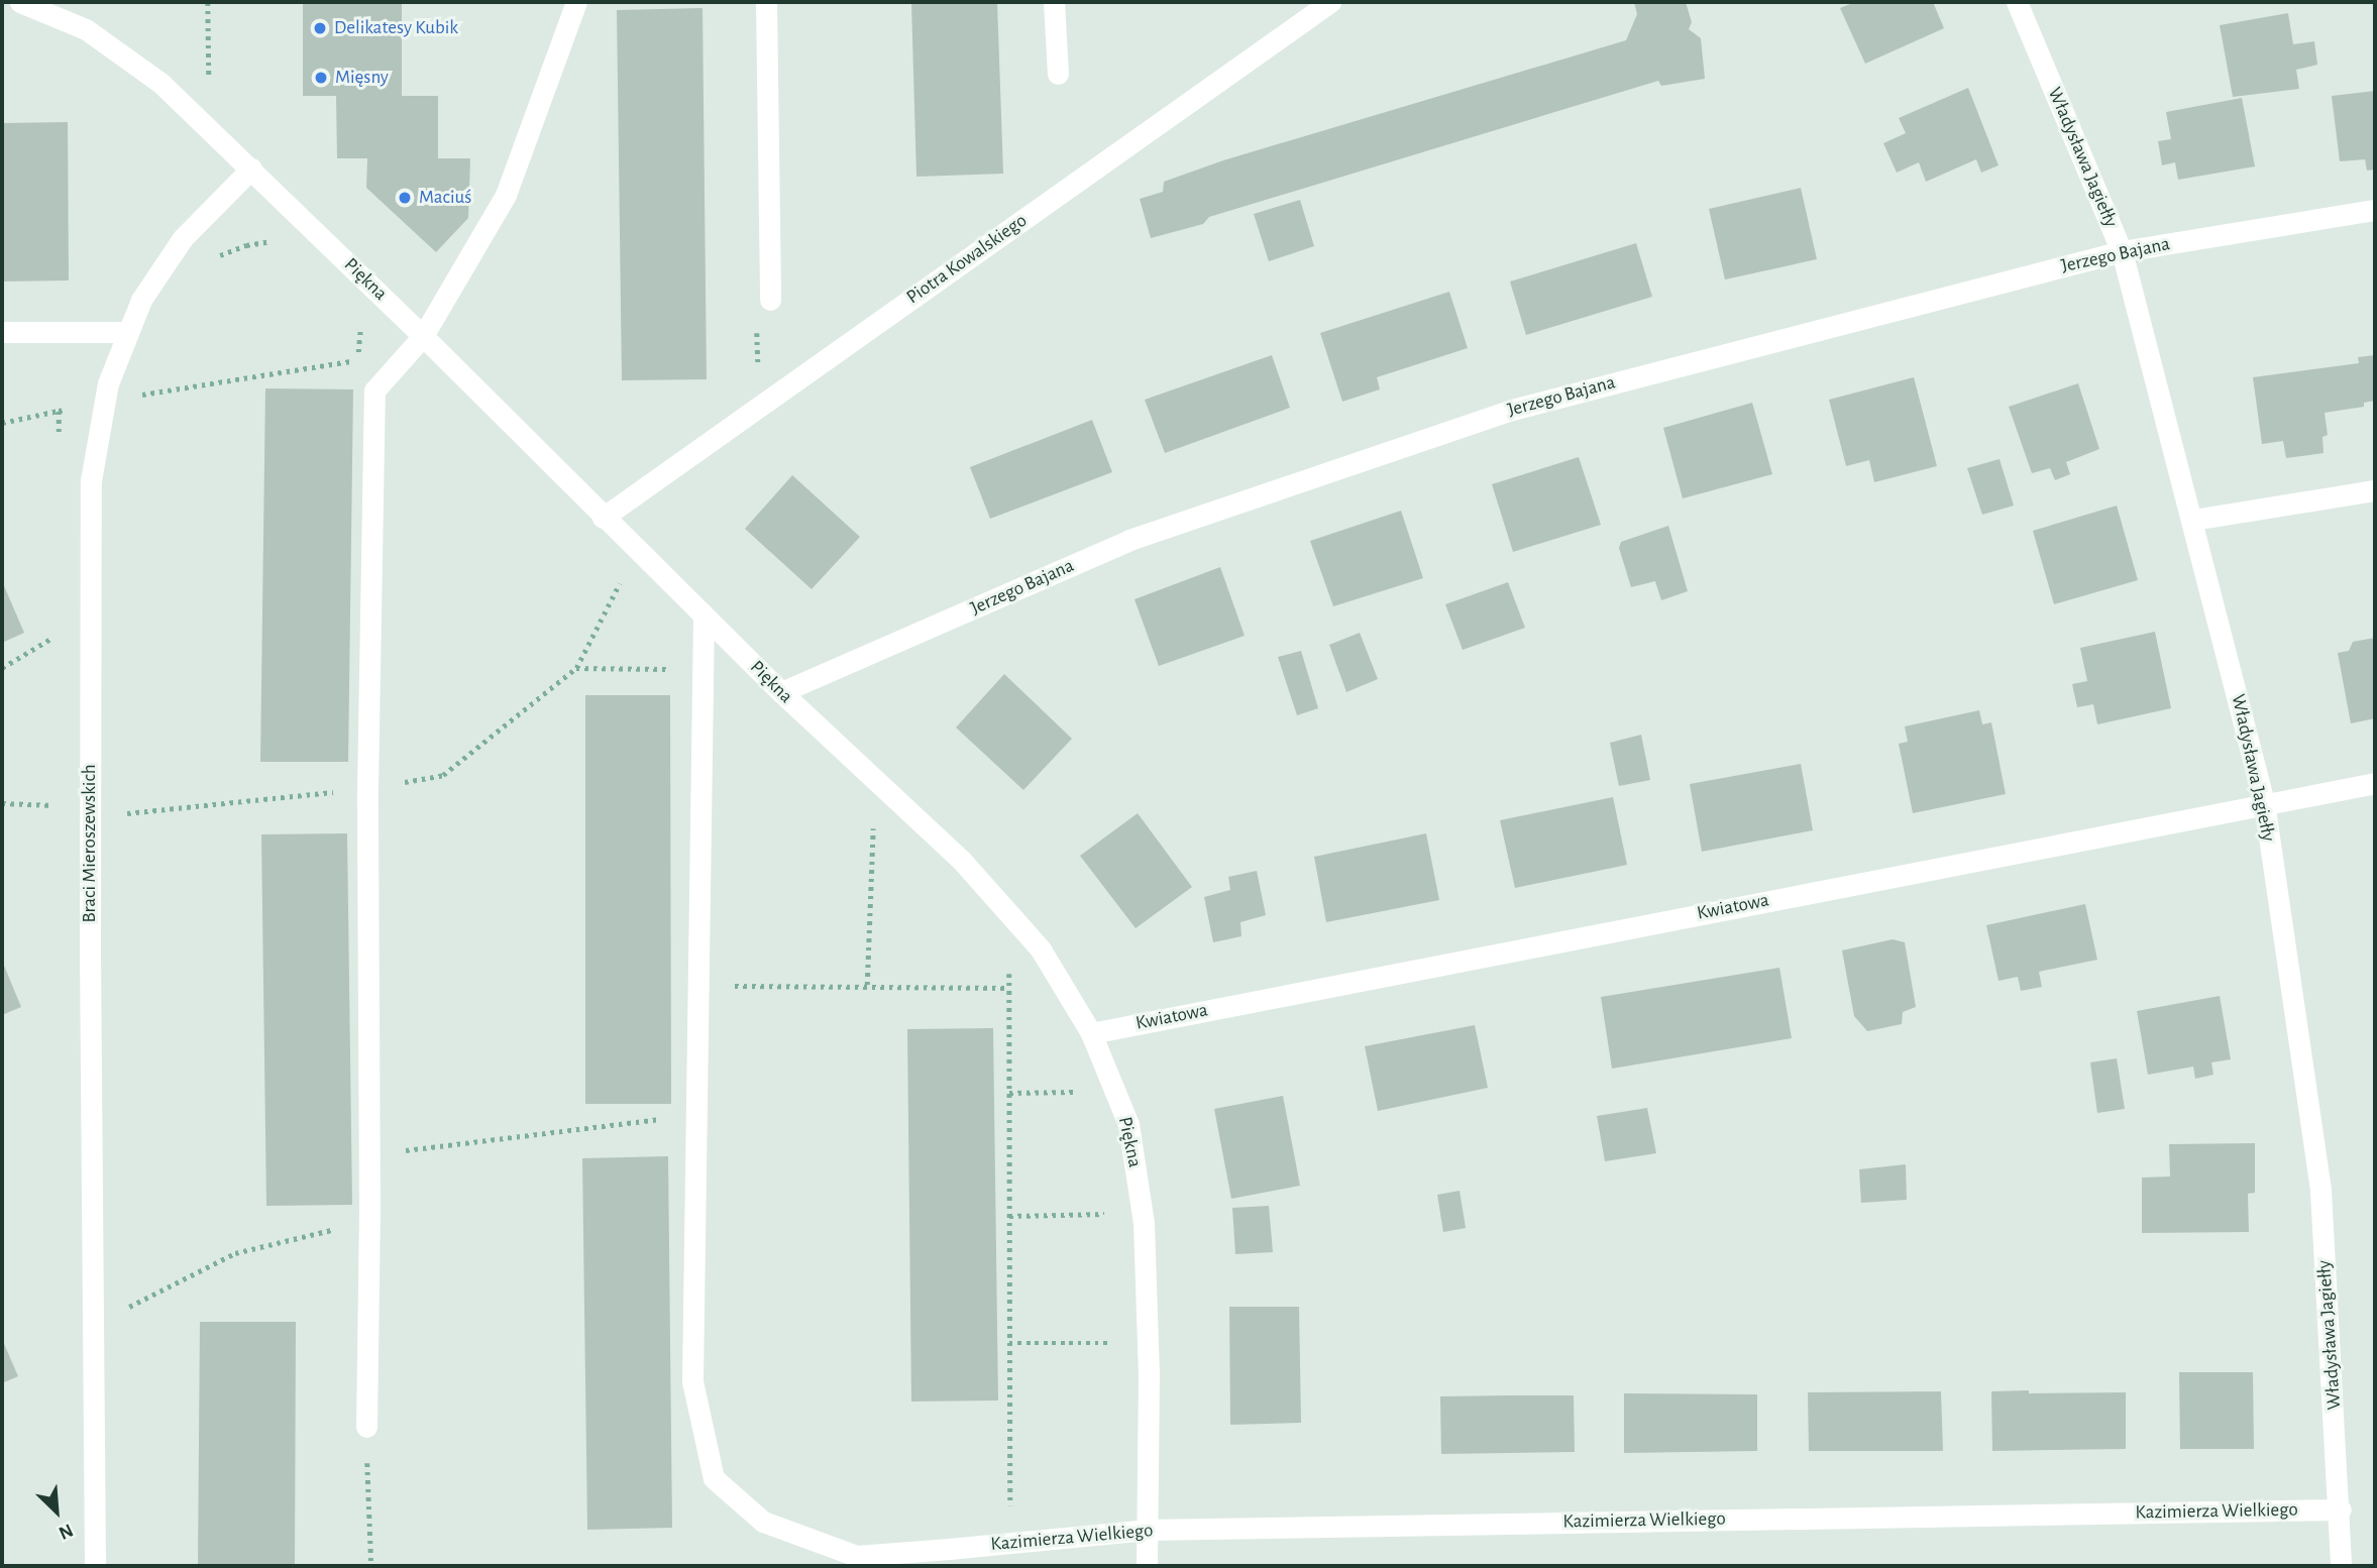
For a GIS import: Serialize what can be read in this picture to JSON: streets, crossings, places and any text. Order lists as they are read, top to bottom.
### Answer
{
  "streets": {
    "street": [
      "Władysława Jagiełły",
      "Jerzego Bajana",
      "Piotra Kowalskiego",
      "Piękna",
      "Braci Mieroszewskich",
      "Kwiatowa",
      "Kazimierza Wielkiego"
    ]
  },
  "crossings": [
    ["Władysława Jagiełły", "Jerzego Bajana"],
    ["Władysława Jagiełły", "Kwiatowa"],
    ["Władysława Jagiełły", "Kazimierza Wielkiego"],
    ["Jerzego Bajana", "Piękna"],
    ["Piotra Kowalskiego", "Piękna"],
    ["Piękna", "Braci Mieroszewskich"],
    ["Piękna", "Kwiatowa"],
    ["Piękna", "Kazimierza Wielkiego"]
  ],
  "places": ["Delikatesy Kubik", "Mięsny", "Maciuś"],
  "north": "bottom right"
}
